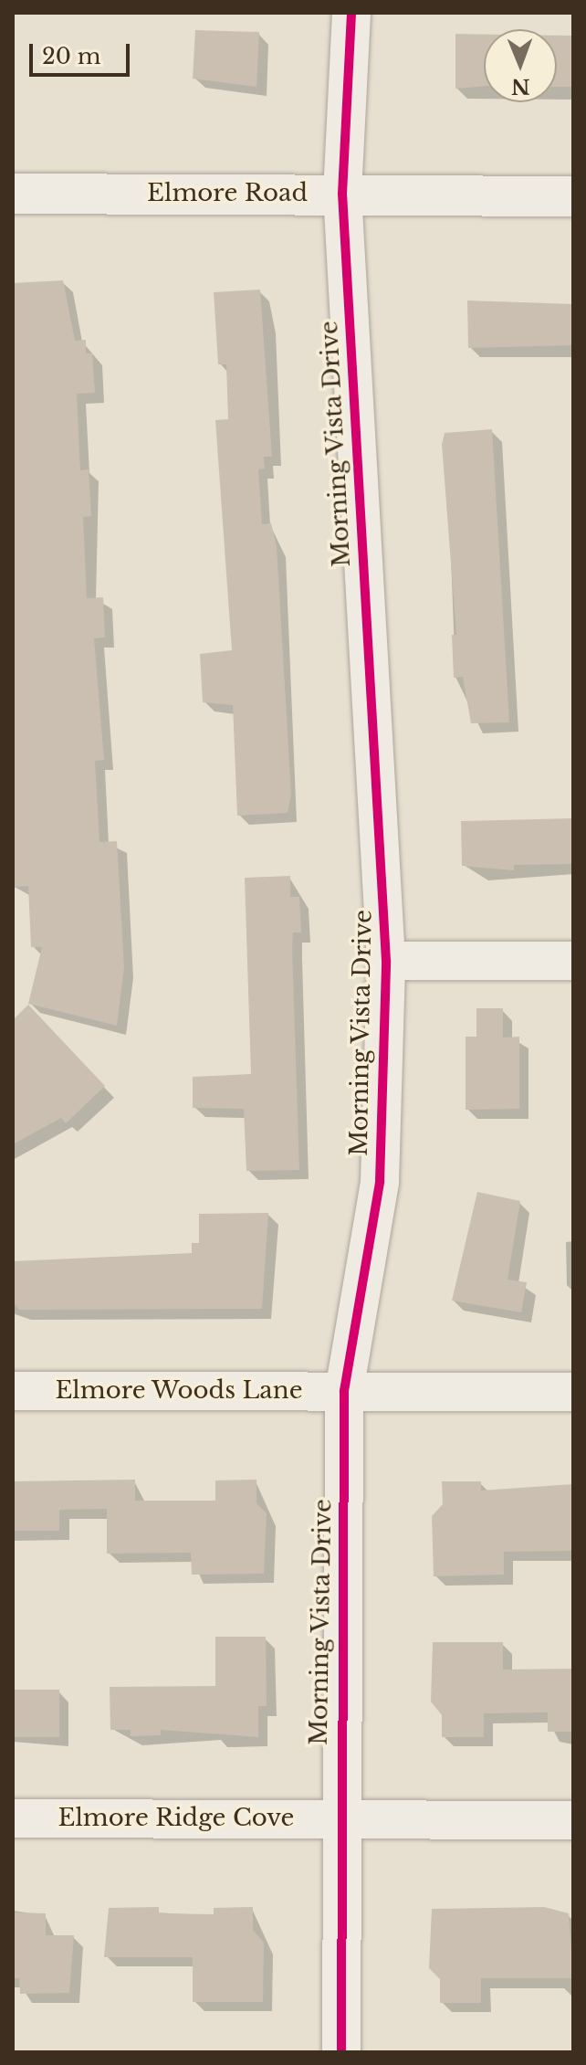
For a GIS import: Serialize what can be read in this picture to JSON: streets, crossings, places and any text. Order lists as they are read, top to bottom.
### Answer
{
  "streets": {
    "street": [
      "Elmore Road",
      "Morning Vista Drive",
      "Elmore Woods Lane",
      "Elmore Ridge Cove"
    ]
  },
  "crossings": [
    ["Elmore Road", "Morning Vista Drive"],
    ["Morning Vista Drive", "Elmore Woods Lane"],
    ["Morning Vista Drive", "Elmore Ridge Cove"]
  ],
  "scale_bar": "20 m",
  "north": "bottom"
}
